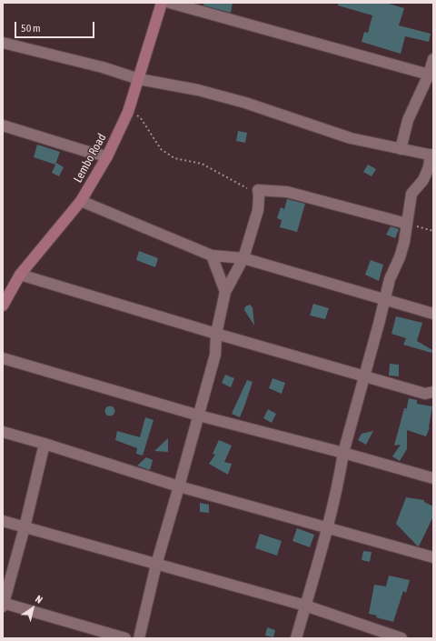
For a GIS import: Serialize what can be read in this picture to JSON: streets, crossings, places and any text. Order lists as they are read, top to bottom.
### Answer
{
  "streets": {
    "street": ["Lembo Road"]
  },
  "scale_bar": "50 m",
  "north": "top right"
}
